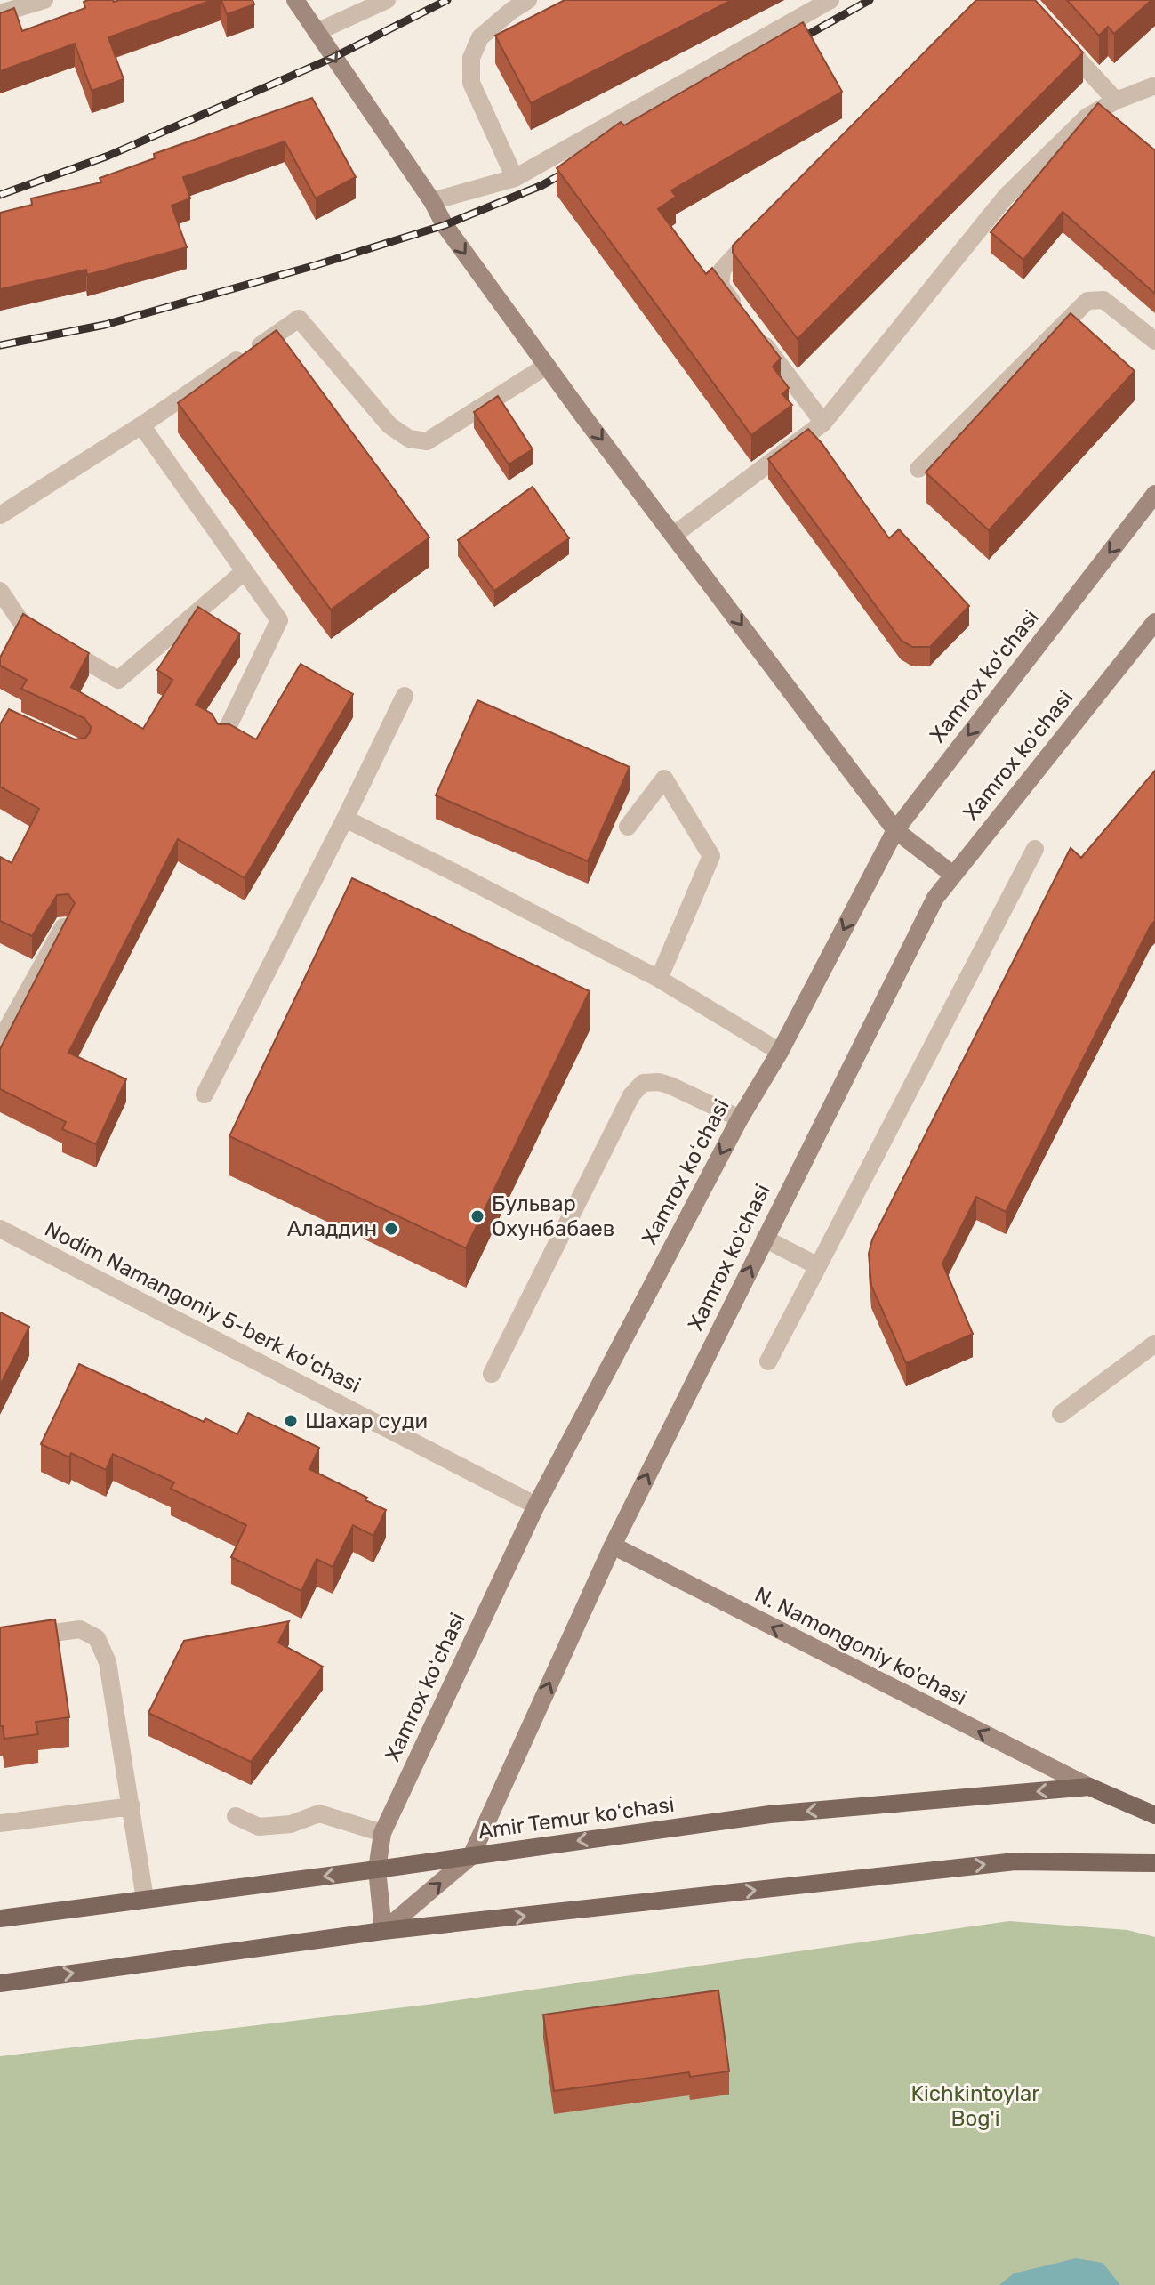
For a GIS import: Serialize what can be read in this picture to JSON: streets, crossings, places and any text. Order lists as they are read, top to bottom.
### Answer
{
  "streets": {
    "main road": [
      "Xamrox koʻchasi",
      "Xamrox ko'chasi",
      "N. Namongoniy ko'chasi",
      "Amir Temur koʻchasi"
    ],
    "street": ["Nodim Namangoniy 5-berk koʻchasi"]
  },
  "crossings": [
    ["Xamrox koʻchasi", "Xamrox ko'chasi"],
    ["Xamrox koʻchasi", "Nodim Namangoniy 5-berk koʻchasi"],
    ["Xamrox koʻchasi", "Amir Temur koʻchasi"],
    ["Xamrox ko'chasi", "N. Namongoniy ko'chasi"],
    ["Xamrox ko'chasi", "Amir Temur koʻchasi"],
    ["N. Namongoniy ko'chasi", "Amir Temur koʻchasi"]
  ],
  "one_way": ["Xamrox koʻchasi", "Xamrox ko'chasi", "N. Namongoniy ko'chasi"],
  "parks": ["Kichkintoylar Bog'i"],
  "places": ["Бульвар Охунбабаев", "Аладдин", "Шахар суди"]
}
